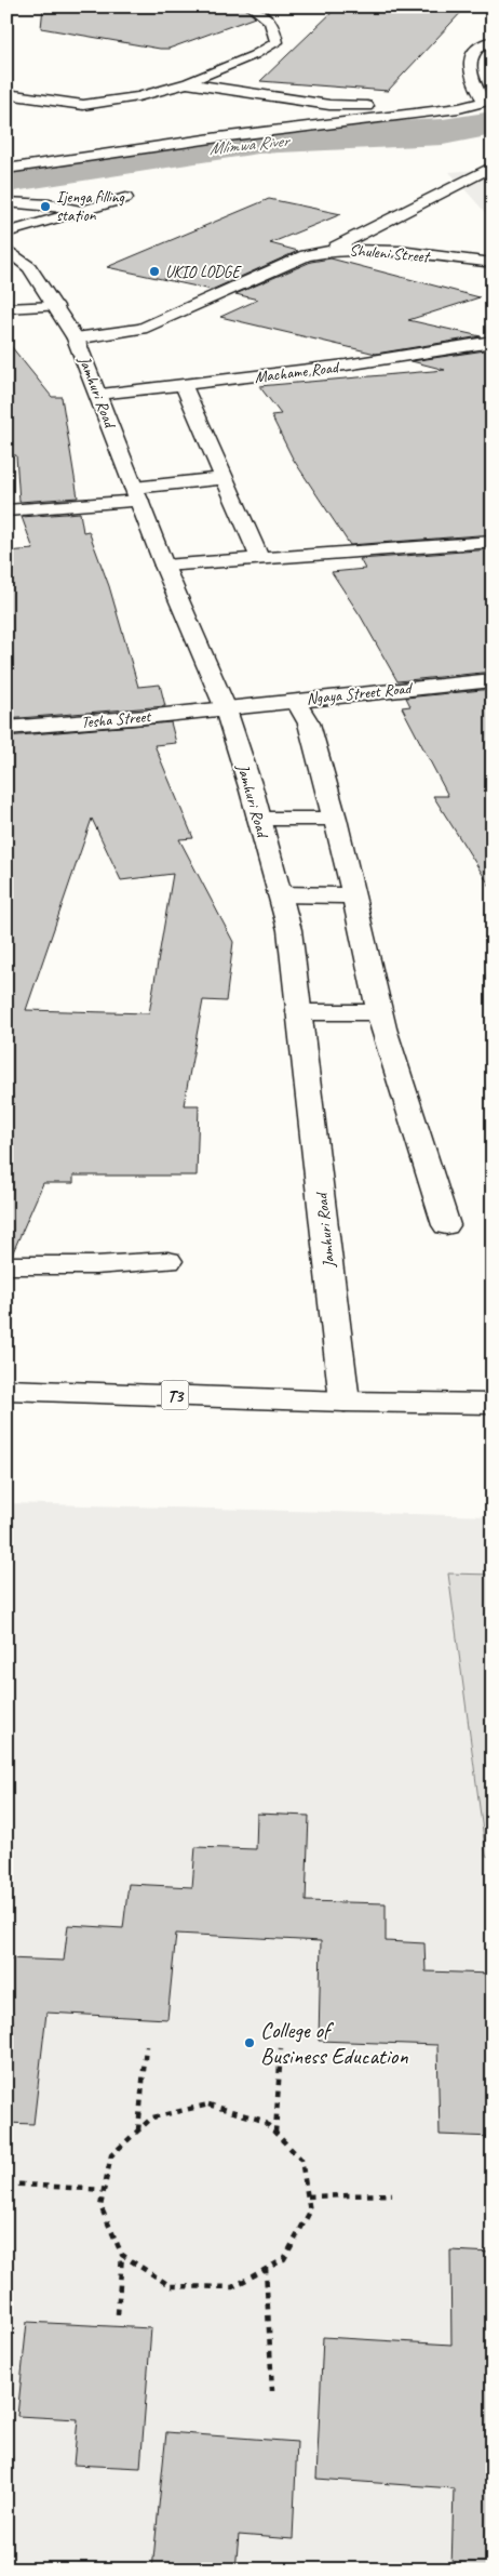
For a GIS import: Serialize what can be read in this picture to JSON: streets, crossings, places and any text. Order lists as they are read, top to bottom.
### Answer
{
  "streets": {
    "main road": [
      "Shuleni Street",
      "Machame Road",
      "Jamhuri Road",
      "Ngaya Street Road",
      "Tesha Street",
      "T3"
    ]
  },
  "crossings": [
    ["Shuleni Street", "Jamhuri Road"],
    ["Machame Road", "Jamhuri Road"],
    ["Jamhuri Road", "Ngaya Street Road"],
    ["Jamhuri Road", "Tesha Street"],
    ["Jamhuri Road", "T3"],
    ["Ngaya Street Road", "Tesha Street"]
  ],
  "water": ["Mlimwa River"],
  "places": ["Ijenga filling station", "UKIO LODGE", "College of Business Education"]
}
